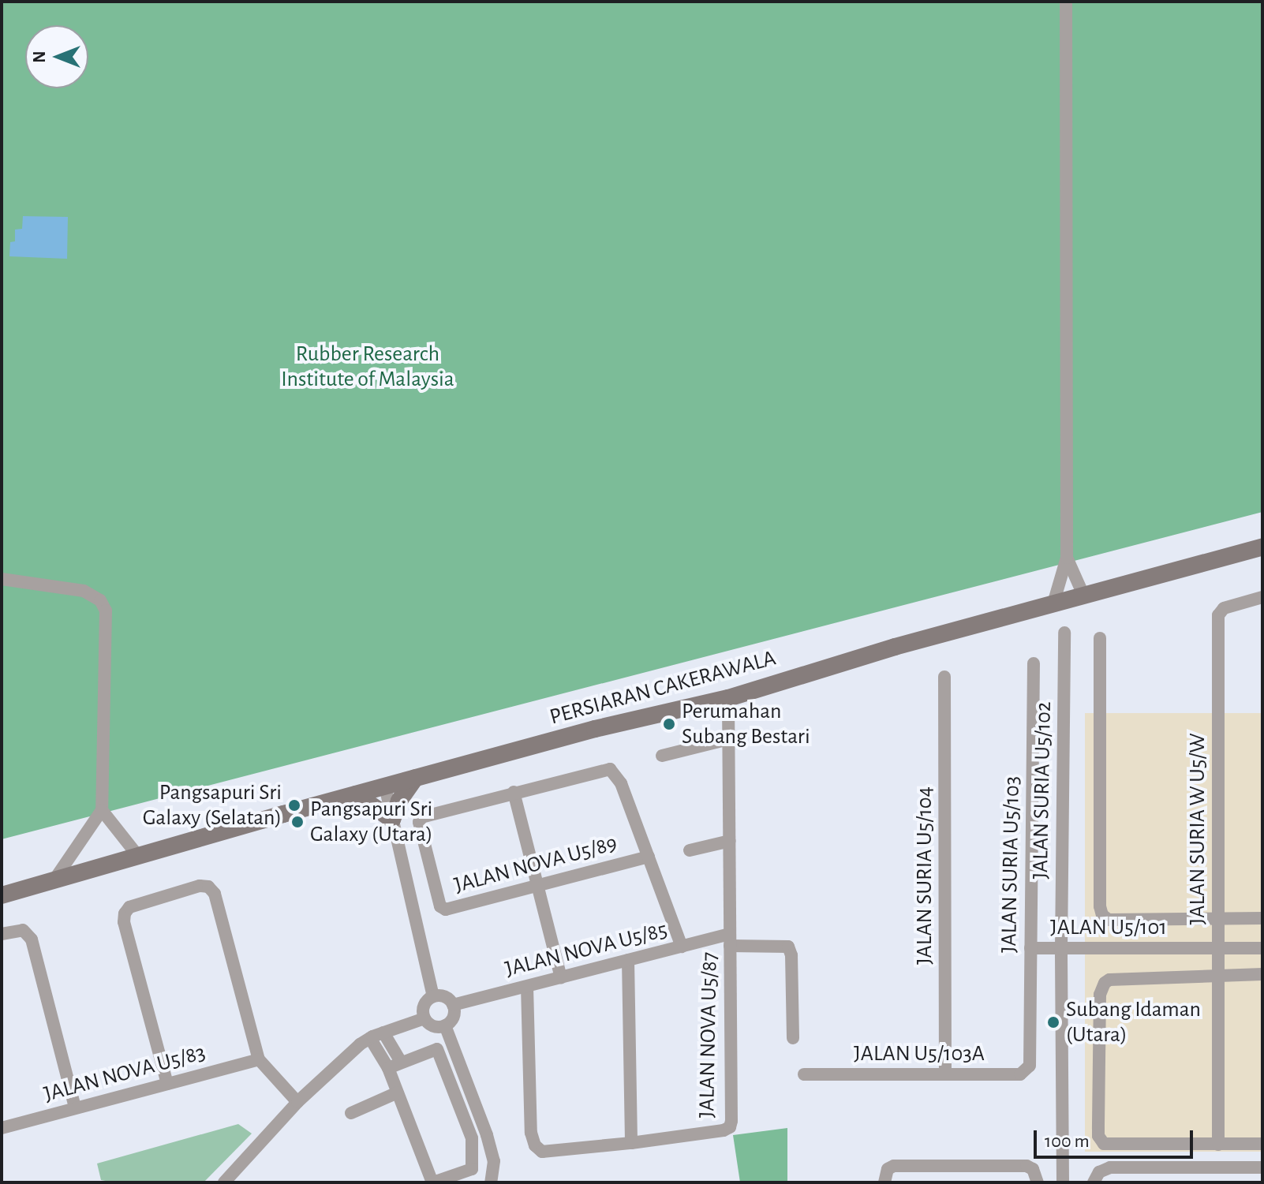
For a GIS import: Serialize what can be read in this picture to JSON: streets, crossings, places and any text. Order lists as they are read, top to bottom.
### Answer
{
  "streets": {
    "street": [
      "PERSIARAN CAKERAWALA",
      "JALAN SURIA U5/102",
      "JALAN SURIA W U5/W",
      "JALAN NOVA U5/89",
      "JALAN SURIA U5/103",
      "JALAN SURIA U5/104",
      "JALAN U5/101",
      "JALAN NOVA U5/85",
      "JALAN NOVA U5/87",
      "JALAN U5/103A",
      "JALAN NOVA U5/83"
    ]
  },
  "crossings": [
    ["PERSIARAN CAKERAWALA", "JALAN NOVA U5/87"],
    ["JALAN SURIA U5/102", "JALAN U5/101"],
    ["JALAN SURIA W U5/W", "JALAN U5/101"],
    ["JALAN NOVA U5/89", "JALAN NOVA U5/85"],
    ["JALAN SURIA U5/103", "JALAN U5/101"],
    ["JALAN SURIA U5/103", "JALAN U5/103A"],
    ["JALAN SURIA U5/104", "JALAN U5/103A"],
    ["JALAN NOVA U5/85", "JALAN NOVA U5/87"]
  ],
  "parks": ["Rubber Research Institute of Malaysia"],
  "places": [
    "Perumahan Subang Bestari",
    "Pangsapuri Sri Galaxy (Selatan)",
    "Pangsapuri Sri Galaxy (Utara)",
    "Subang Idaman (Utara)"
  ],
  "scale_bar": "100 m",
  "north": "left"
}
